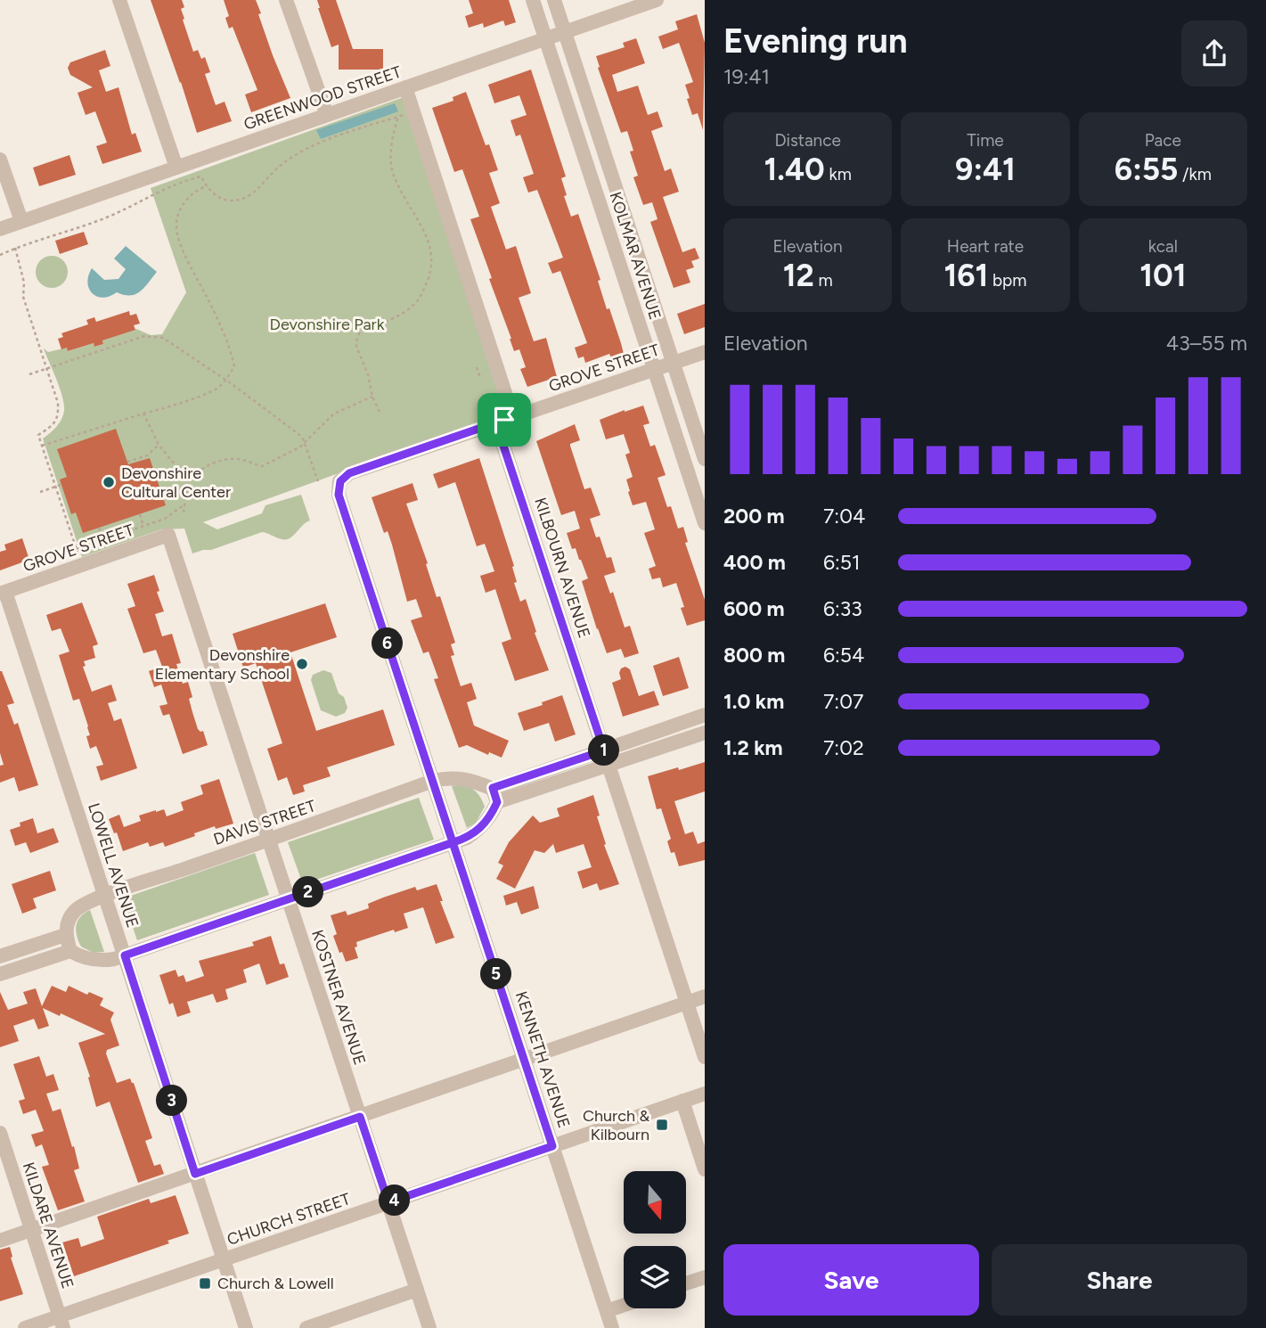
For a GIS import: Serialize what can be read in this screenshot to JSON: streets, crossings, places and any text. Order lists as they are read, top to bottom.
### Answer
{
  "streets": {
    "street": [
      "GREENWOOD STREET",
      "KOLMAR AVENUE",
      "GROVE STREET",
      "KILBOURN AVENUE",
      "DAVIS STREET",
      "LOWELL AVENUE",
      "KOSTNER AVENUE",
      "KENNETH AVENUE",
      "CHURCH STREET",
      "KILDARE AVENUE"
    ]
  },
  "crossings": [
    ["GREENWOOD STREET", "KOLMAR AVENUE"],
    ["GREENWOOD STREET", "KILBOURN AVENUE"],
    ["KOLMAR AVENUE", "GROVE STREET"],
    ["GROVE STREET", "KILBOURN AVENUE"],
    ["GROVE STREET", "LOWELL AVENUE"],
    ["GROVE STREET", "KOSTNER AVENUE"],
    ["GROVE STREET", "KENNETH AVENUE"],
    ["DAVIS STREET", "LOWELL AVENUE"],
    ["DAVIS STREET", "KOSTNER AVENUE"],
    ["DAVIS STREET", "KENNETH AVENUE"],
    ["LOWELL AVENUE", "CHURCH STREET"],
    ["KOSTNER AVENUE", "CHURCH STREET"],
    ["KENNETH AVENUE", "CHURCH STREET"],
    ["CHURCH STREET", "KILDARE AVENUE"]
  ],
  "parks": ["Devonshire Park"],
  "places": {
    "other": ["Devonshire Cultural Center", "Devonshire Elementary School"],
    "transit": ["Church & Kilbourn", "Church & Lowell"]
  },
  "north": "bottom",
  "page": {
    "heading": ["Evening run", "19:41"],
    "stats": [
      ["Distance", "1.40 km"],
      ["Time", "9:41"],
      ["Pace", "6:55 /km"],
      ["Elevation", "12 m"],
      ["Heart rate", "161 bpm"],
      ["kcal", "101"]
    ],
    "chart": ["Elevation", "43–55 m"],
    "list": [
      {
        "name": "200 m",
        "note": "7:04"
      },
      {
        "name": "400 m",
        "note": "6:51"
      },
      {
        "name": "600 m",
        "note": "6:33"
      },
      {
        "name": "800 m",
        "note": "6:54"
      },
      {
        "name": "1.0 km",
        "note": "7:07"
      },
      {
        "name": "1.2 km",
        "note": "7:02"
      }
    ],
    "pins": [
      "6",
      "1",
      "2",
      "5",
      "3",
      "4"
    ],
    "buttons": ["Save", "Share"]
  }
}
